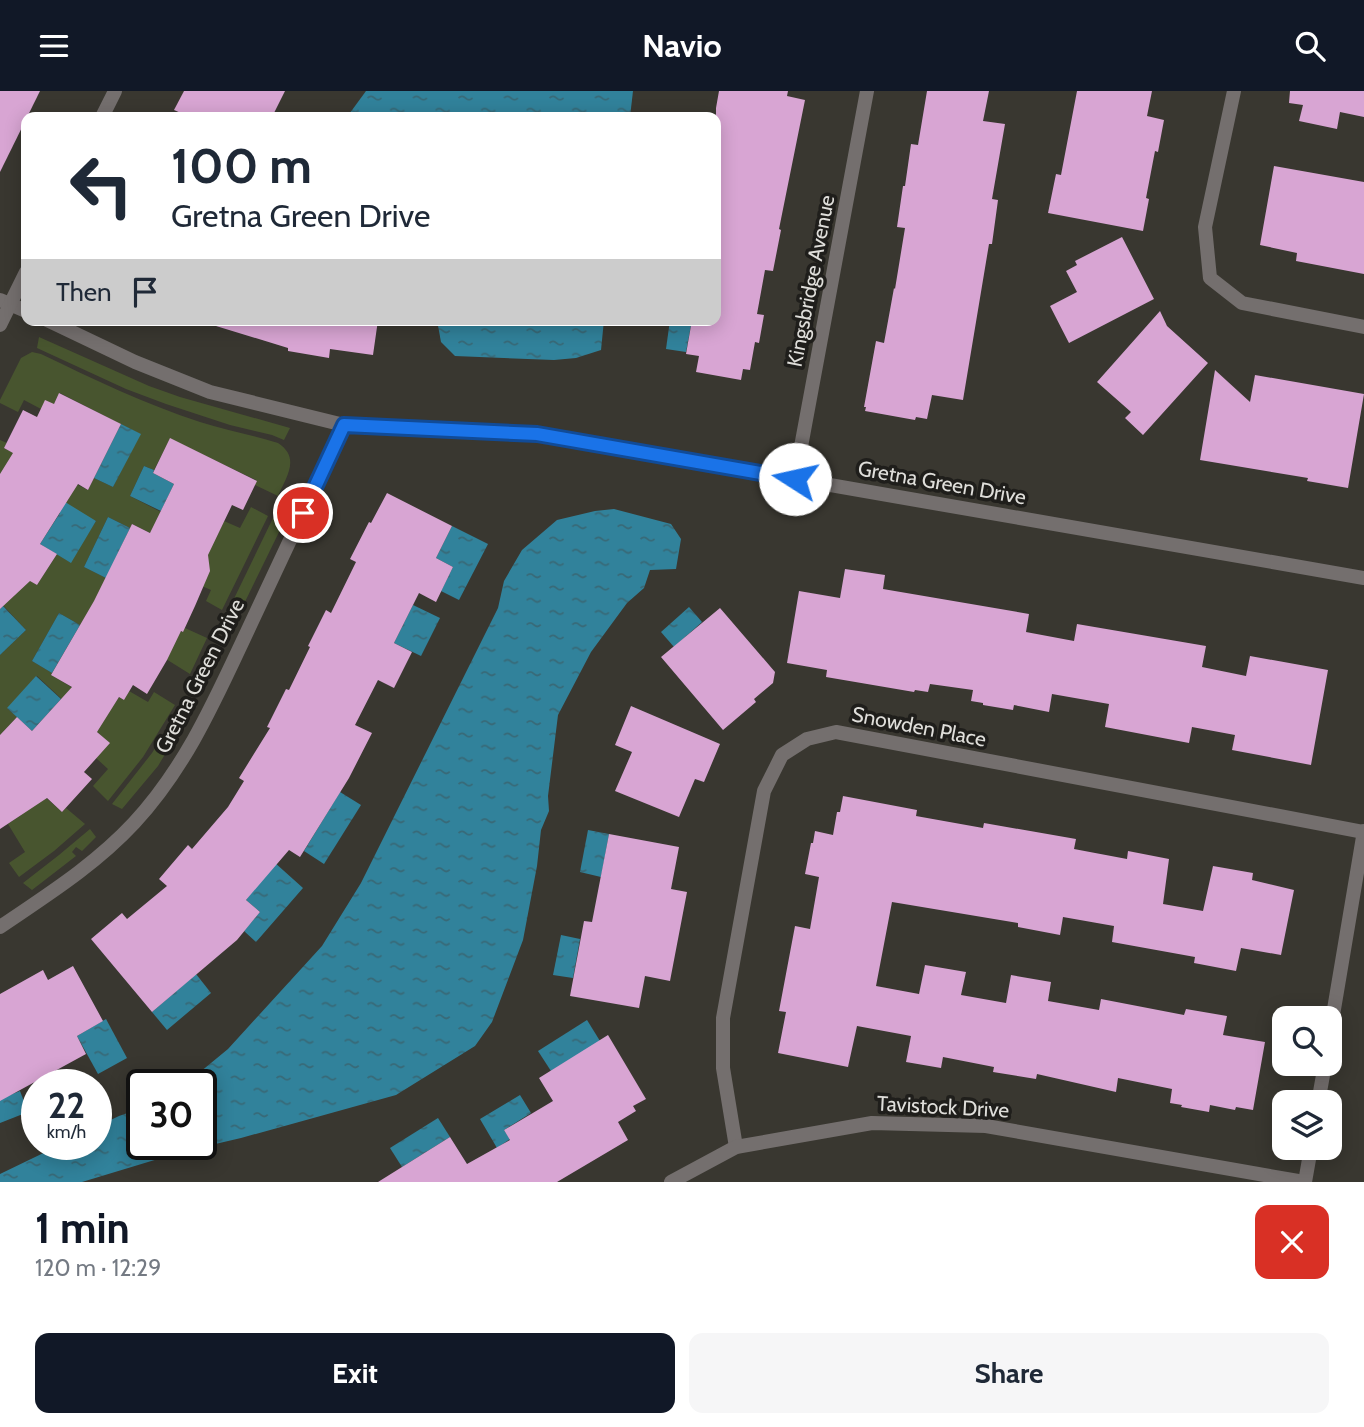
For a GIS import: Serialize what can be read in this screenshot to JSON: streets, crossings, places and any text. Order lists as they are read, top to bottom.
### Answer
{
  "streets": {
    "street": [
      "Kingsbridge Avenue",
      "Gretna Green Drive",
      "Snowden Place",
      "Tavistock Drive"
    ]
  },
  "crossings": [
    ["Kingsbridge Avenue", "Gretna Green Drive"],
    ["Snowden Place", "Tavistock Drive"]
  ],
  "page": {
    "header": "Navio",
    "turn": ["100 m", "Gretna Green Drive"],
    "then": "Then",
    "speed": "22 km/h",
    "limit": "30",
    "heading": ["1 min", "120 m · 12:29"],
    "buttons": ["Exit", "Share"]
  }
}
